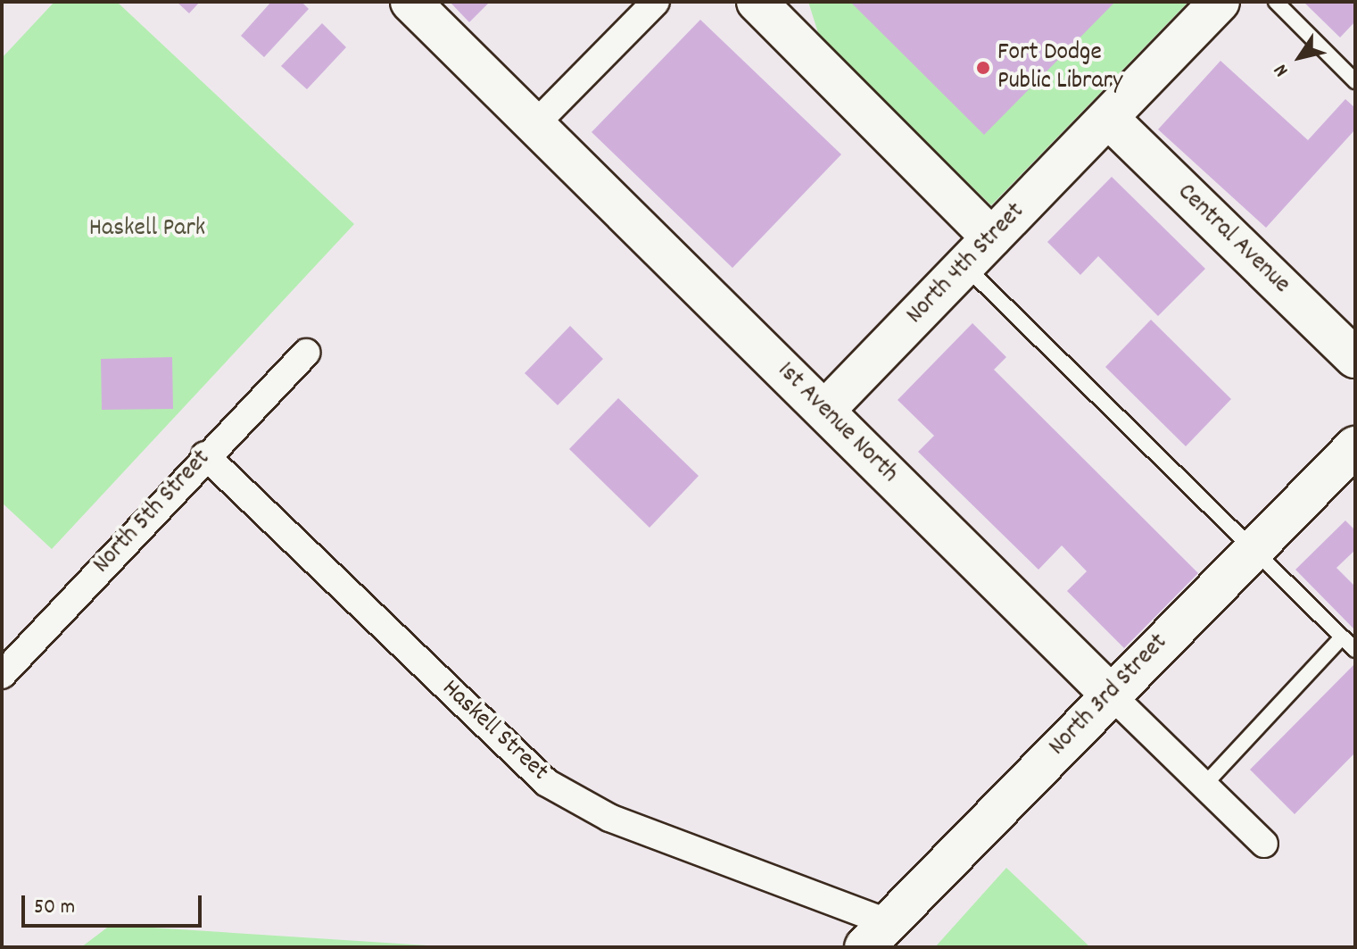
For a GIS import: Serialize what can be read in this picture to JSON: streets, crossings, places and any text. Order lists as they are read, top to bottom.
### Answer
{
  "streets": {
    "main road": [
      "Central Avenue",
      "North 4th Street",
      "1st Avenue North",
      "North 3rd Street"
    ],
    "street": ["North 5th Street", "Haskell Street"]
  },
  "crossings": [
    ["Central Avenue", "North 4th Street"],
    ["North 4th Street", "1st Avenue North"],
    ["1st Avenue North", "North 3rd Street"],
    ["North 5th Street", "Haskell Street"],
    ["North 3rd Street", "Haskell Street"]
  ],
  "parks": ["Haskell Park"],
  "places": ["Fort Dodge Public Library"],
  "scale_bar": "50 m",
  "north": "bottom left"
}
